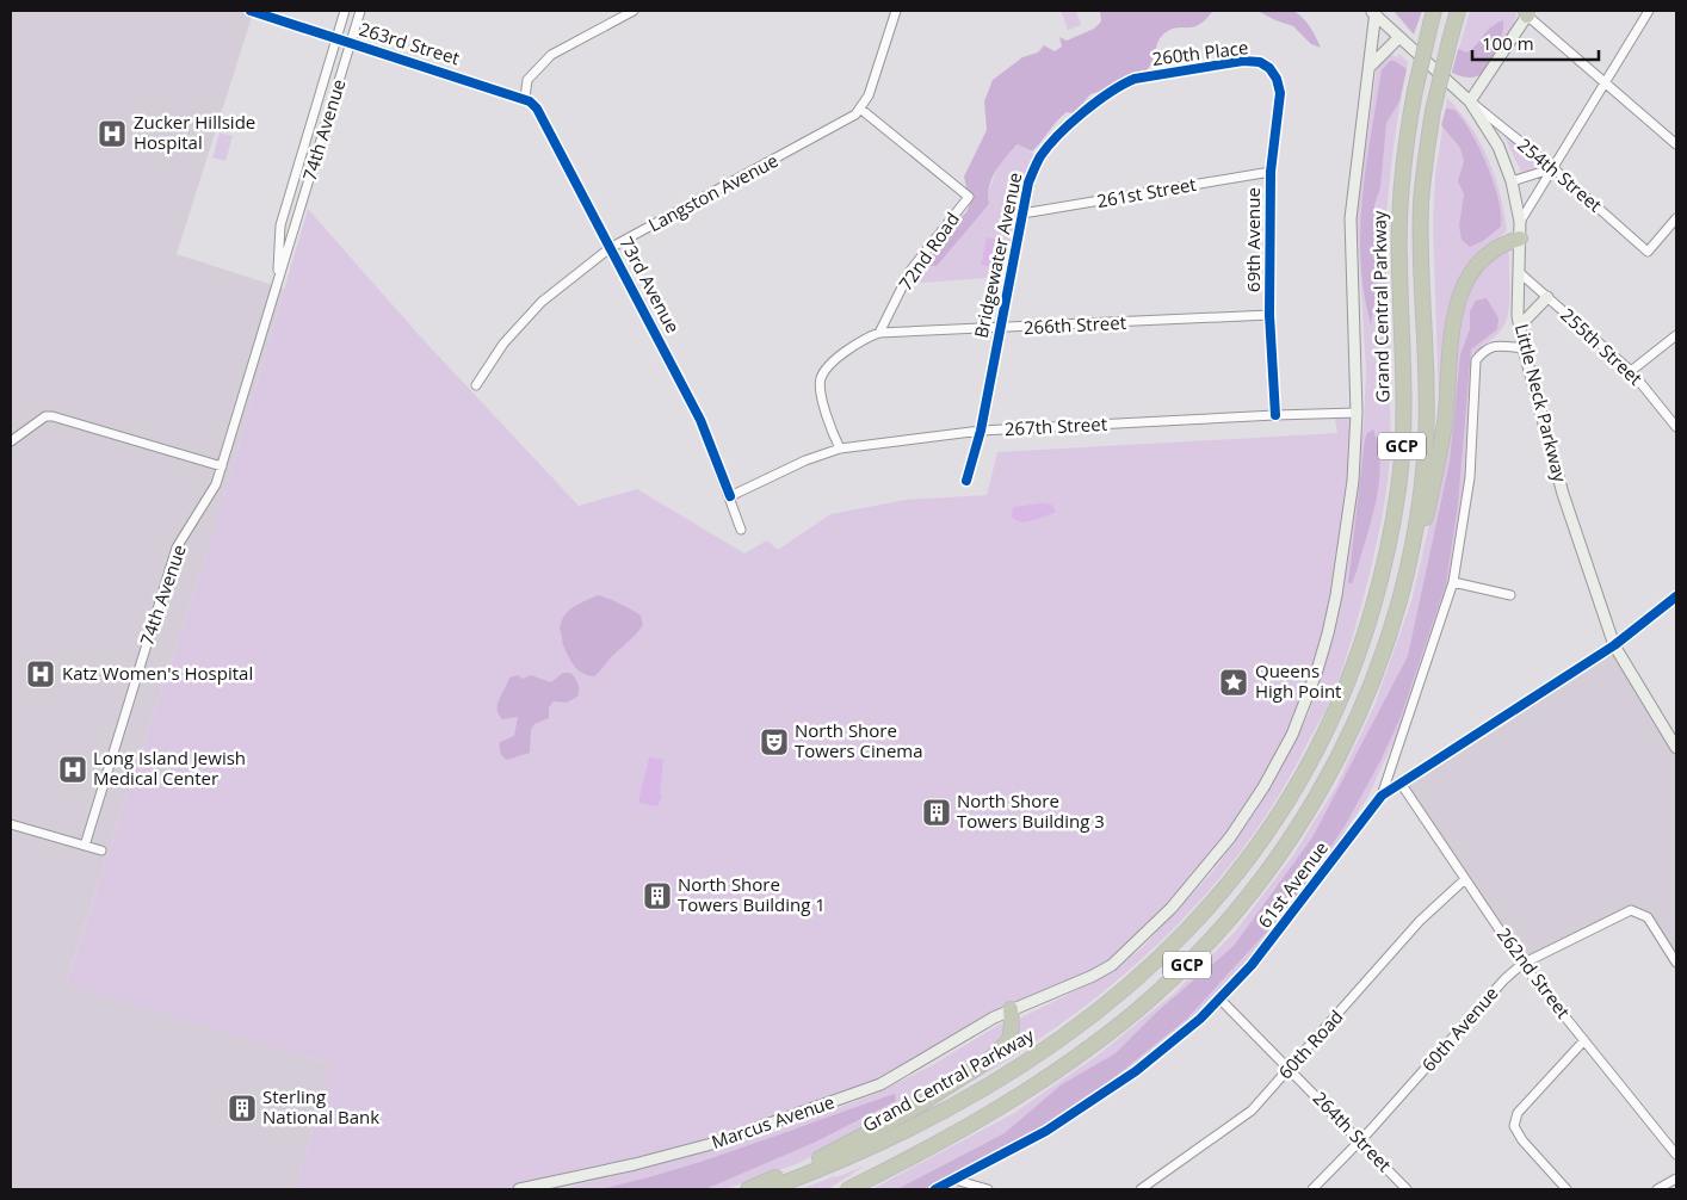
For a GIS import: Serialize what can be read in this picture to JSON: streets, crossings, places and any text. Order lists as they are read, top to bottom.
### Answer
{
  "streets": {
    "highway": ["Grand Central Parkway", "GCP"],
    "main road": ["Little Neck Parkway", "Marcus Avenue"],
    "street": [
      "263rd Street",
      "260th Place",
      "74th Avenue",
      "254th Street",
      "Langston Avenue",
      "261st Street",
      "69th Avenue",
      "72nd Road",
      "Bridgewater Avenue",
      "73rd Avenue",
      "266th Street",
      "255th Street",
      "267th Street",
      "61st Avenue",
      "262nd Street",
      "60th Avenue",
      "60th Road",
      "264th Street"
    ]
  },
  "crossings": [
    ["263rd Street", "74th Avenue"],
    ["263rd Street", "73rd Avenue"],
    ["260th Place", "69th Avenue"],
    ["260th Place", "Bridgewater Avenue"],
    ["254th Street", "Little Neck Parkway"],
    ["Langston Avenue", "72nd Road"],
    ["Langston Avenue", "73rd Avenue"],
    ["261st Street", "69th Avenue"],
    ["261st Street", "Bridgewater Avenue"],
    ["69th Avenue", "266th Street"],
    ["69th Avenue", "267th Street"],
    ["72nd Road", "266th Street"],
    ["Bridgewater Avenue", "266th Street"],
    ["Bridgewater Avenue", "267th Street"],
    ["73rd Avenue", "267th Street"],
    ["255th Street", "Little Neck Parkway"],
    ["Little Neck Parkway", "61st Avenue"],
    ["Little Neck Parkway", "Marcus Avenue"],
    ["267th Street", "Marcus Avenue"],
    ["61st Avenue", "262nd Street"],
    ["61st Avenue", "264th Street"],
    ["262nd Street", "60th Avenue"],
    ["262nd Street", "60th Road"],
    ["60th Avenue", "264th Street"],
    ["60th Road", "264th Street"]
  ],
  "places": {
    "hospital": ["Zucker Hillside Hospital", "Katz Women's Hospital", "Long Island Jewish Medical Center"],
    "place": ["Queens High Point"],
    "theatre": ["North Shore Towers Cinema"],
    "building": ["North Shore Towers Building 3", "North Shore Towers Building 1", "Sterling National Bank"]
  },
  "scale_bar": "100 m"
}
